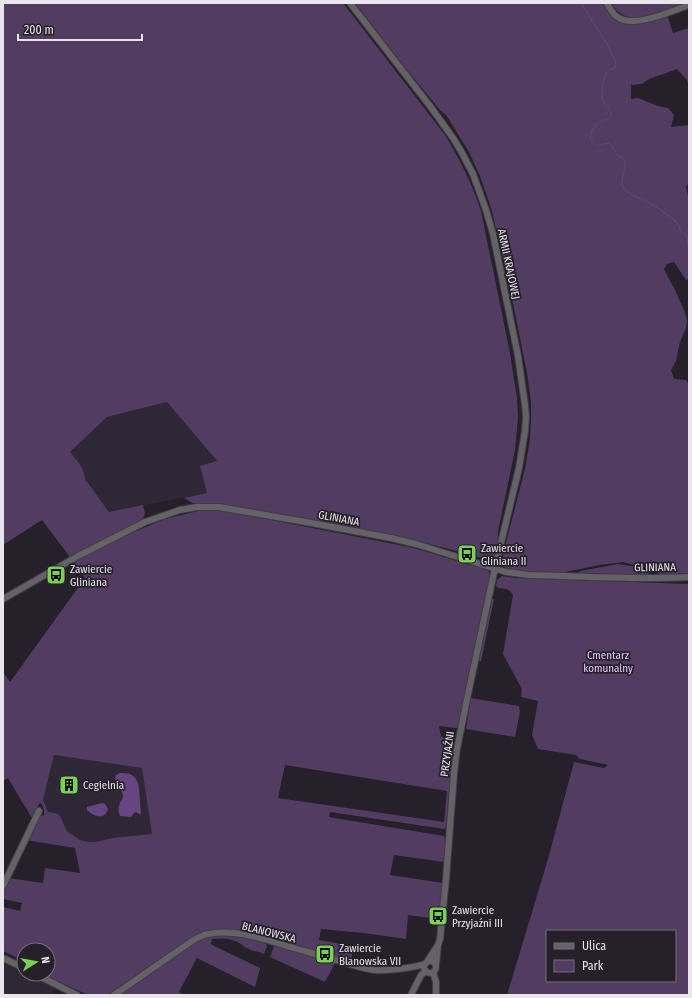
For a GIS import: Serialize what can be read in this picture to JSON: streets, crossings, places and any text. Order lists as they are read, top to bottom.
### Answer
{
  "streets": {
    "street": [
      "ARMII KRAJOWEJ",
      "GLINIANA",
      "PRZYJAŹNI",
      "BLANOWSKA"
    ]
  },
  "crossings": [
    ["ARMII KRAJOWEJ", "GLINIANA"],
    ["ARMII KRAJOWEJ", "PRZYJAŹNI"],
    ["GLINIANA", "PRZYJAŹNI"],
    ["PRZYJAŹNI", "BLANOWSKA"]
  ],
  "parks": ["Cmentarz komunalny"],
  "places": {
    "bus stop": [
      "Zawiercie Gliniana II",
      "Zawiercie Gliniana",
      "Zawiercie Przyjaźni III",
      "Zawiercie Blanowska VII"
    ],
    "building": ["Cegielnia"]
  },
  "legend": ["Ulica", "Park"],
  "scale_bar": "200 m",
  "north": "right"
}
